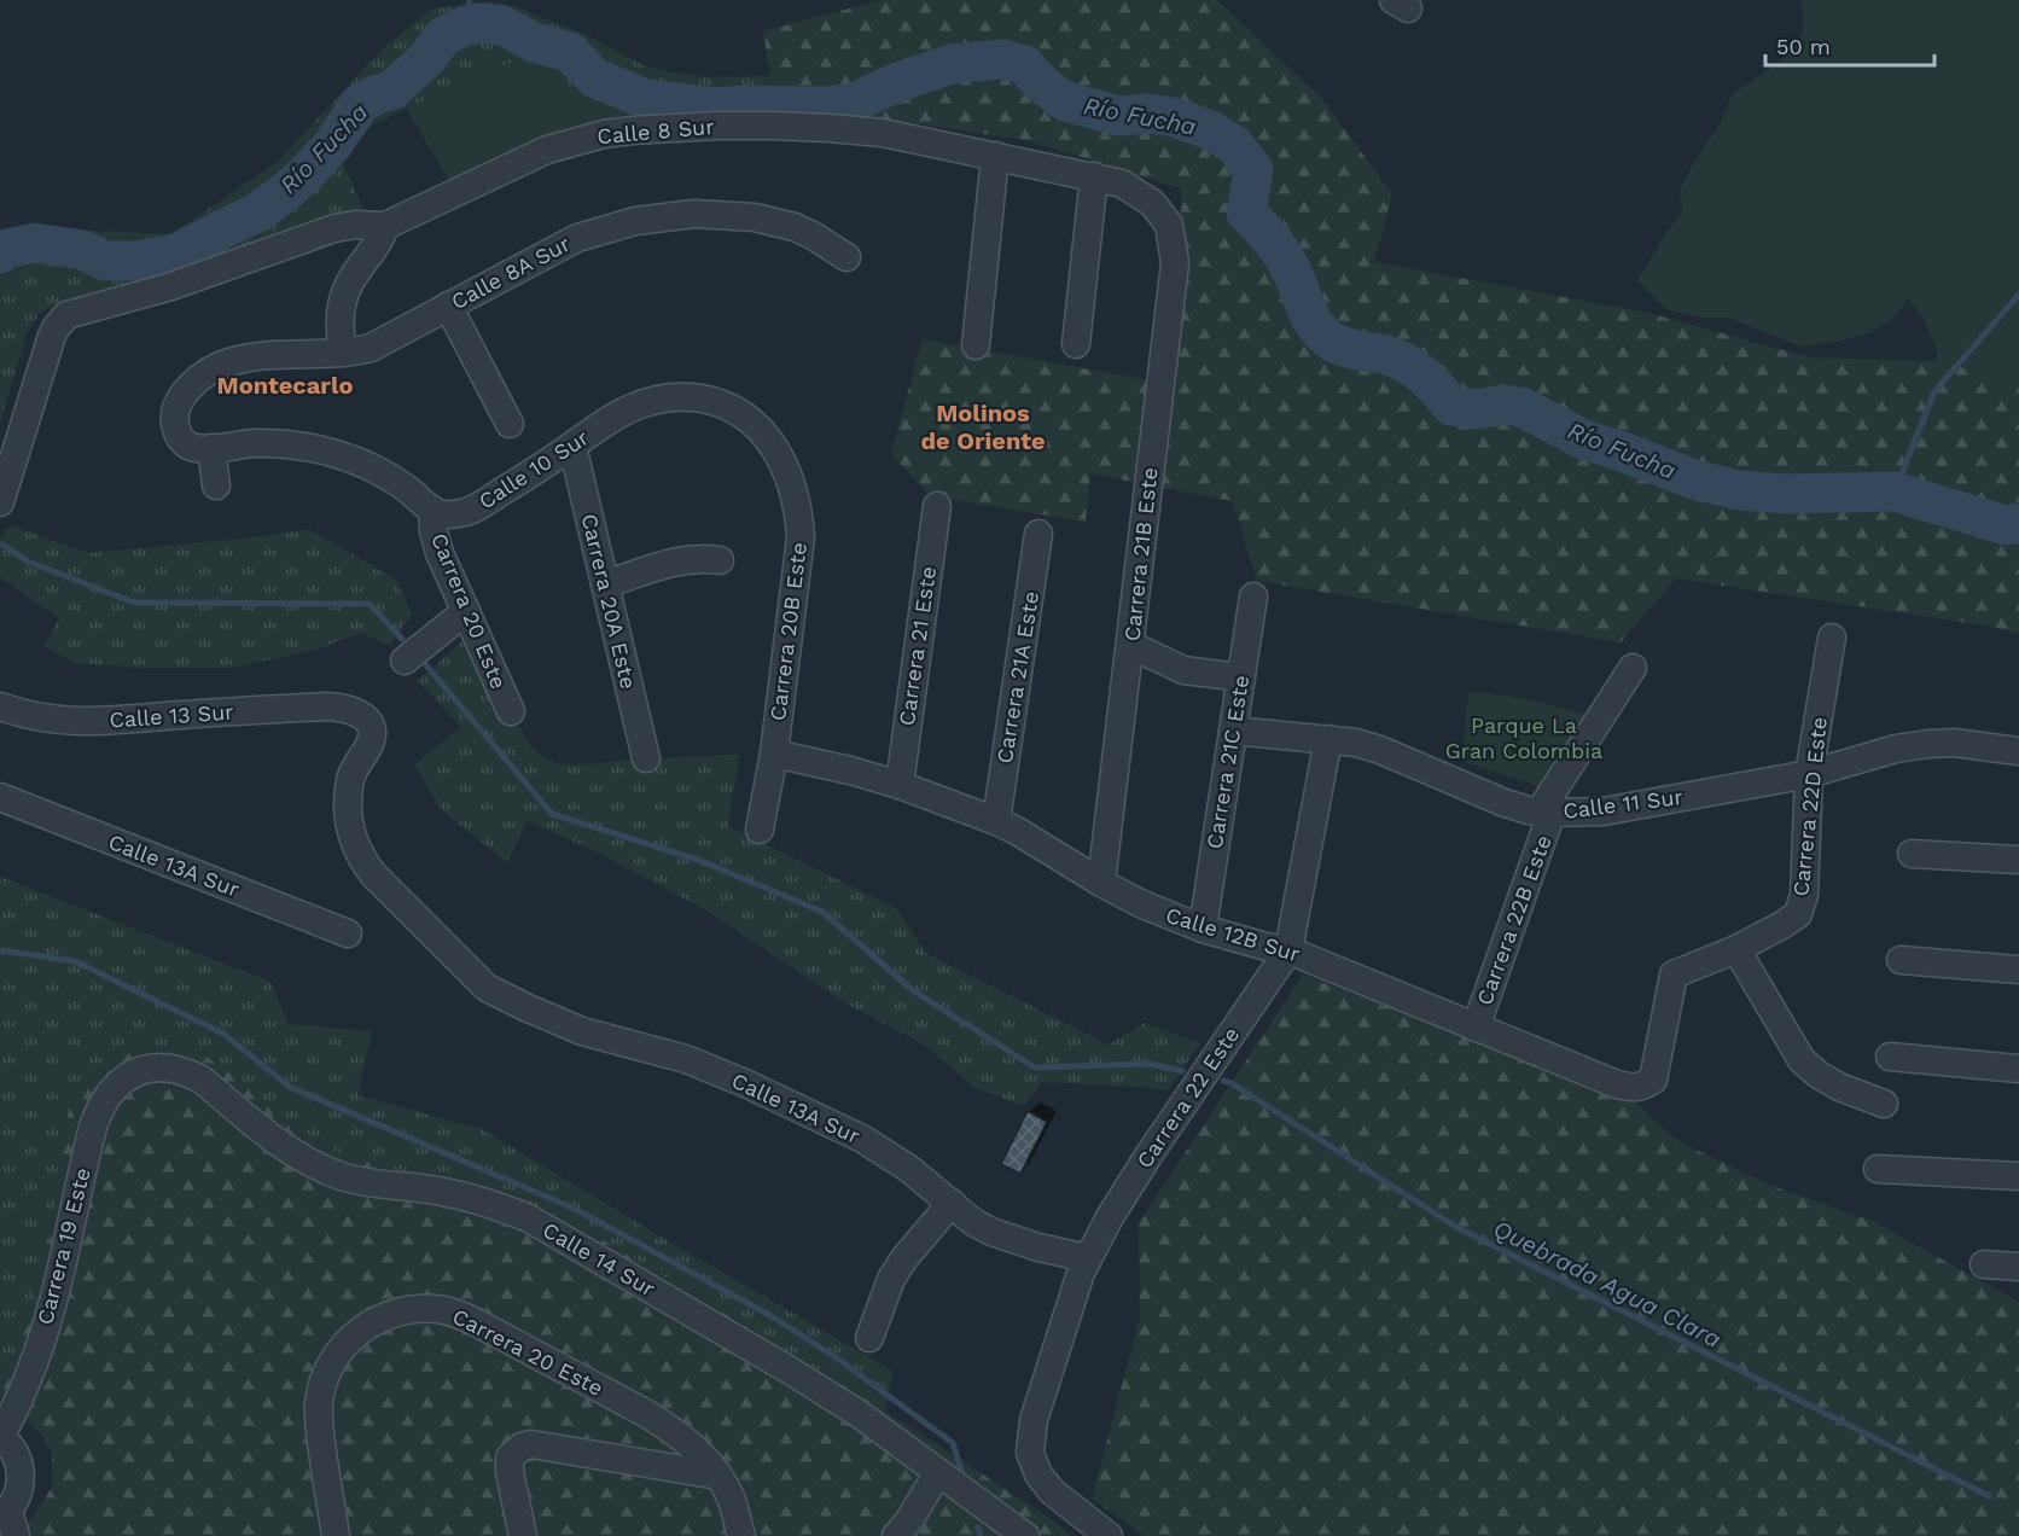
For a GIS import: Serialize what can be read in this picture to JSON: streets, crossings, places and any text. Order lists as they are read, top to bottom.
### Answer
{
  "streets": {
    "street": [
      "Calle 8 Sur",
      "Calle 8A Sur",
      "Calle 10 Sur",
      "Carrera 21B Este",
      "Carrera 20A Este",
      "Carrera 20 Este",
      "Carrera 20B Este",
      "Carrera 21 Este",
      "Carrera 21A Este",
      "Calle 13 Sur",
      "Carrera 21C Este",
      "Calle 11 Sur",
      "Carrera 22D Este",
      "Calle 13A Sur",
      "Carrera 22B Este",
      "Calle 12B Sur",
      "Carrera 22 Este",
      "Carrera 19 Este",
      "Calle 14 Sur"
    ]
  },
  "crossings": [
    ["Calle 8 Sur", "Carrera 21B Este"],
    ["Calle 10 Sur", "Carrera 20A Este"],
    ["Calle 10 Sur", "Carrera 20 Este"],
    ["Calle 10 Sur", "Carrera 20B Este"],
    ["Carrera 21B Este", "Calle 12B Sur"],
    ["Carrera 20B Este", "Calle 12B Sur"],
    ["Carrera 21 Este", "Calle 12B Sur"],
    ["Carrera 21A Este", "Calle 12B Sur"],
    ["Calle 13 Sur", "Calle 13A Sur"],
    ["Carrera 21C Este", "Calle 11 Sur"],
    ["Carrera 21C Este", "Calle 12B Sur"],
    ["Calle 11 Sur", "Carrera 22D Este"],
    ["Calle 11 Sur", "Carrera 22B Este"],
    ["Calle 11 Sur", "Carrera 22 Este"],
    ["Carrera 22D Este", "Calle 12B Sur"],
    ["Calle 13A Sur", "Carrera 22 Este"],
    ["Carrera 22B Este", "Calle 12B Sur"],
    ["Calle 12B Sur", "Carrera 22 Este"],
    ["Carrera 19 Este", "Calle 14 Sur"]
  ],
  "districts": ["Montecarlo", "Molinos de Oriente"],
  "water": ["Río Fucha", "Quebrada Agua Clara"],
  "parks": ["Parque La Gran Colombia"],
  "scale_bar": "50 m"
}
